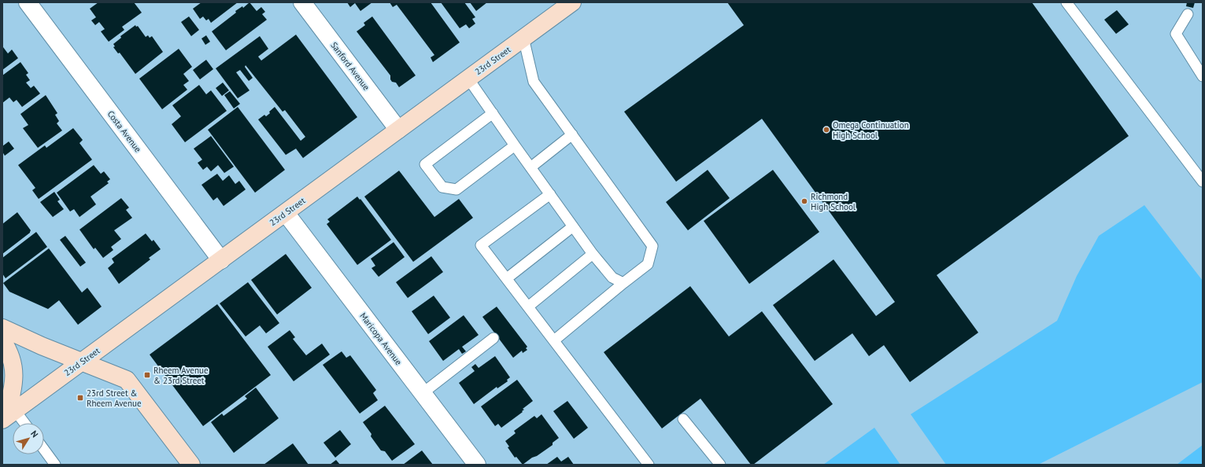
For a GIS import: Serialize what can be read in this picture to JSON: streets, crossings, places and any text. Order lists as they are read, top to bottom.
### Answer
{
  "streets": {
    "main road": ["23rd Street"],
    "street": ["Sanford Avenue", "Costa Avenue", "Maricopa Avenue"]
  },
  "crossings": [
    ["23rd Street", "Sanford Avenue"],
    ["23rd Street", "Costa Avenue"],
    ["23rd Street", "Maricopa Avenue"]
  ],
  "places": {
    "other": ["Omega Continuation High School", "Richmond High School"],
    "transit": ["Rheem Avenue & 23rd Street", "23rd Street & Rheem Avenue"]
  },
  "north": "top right"
}
